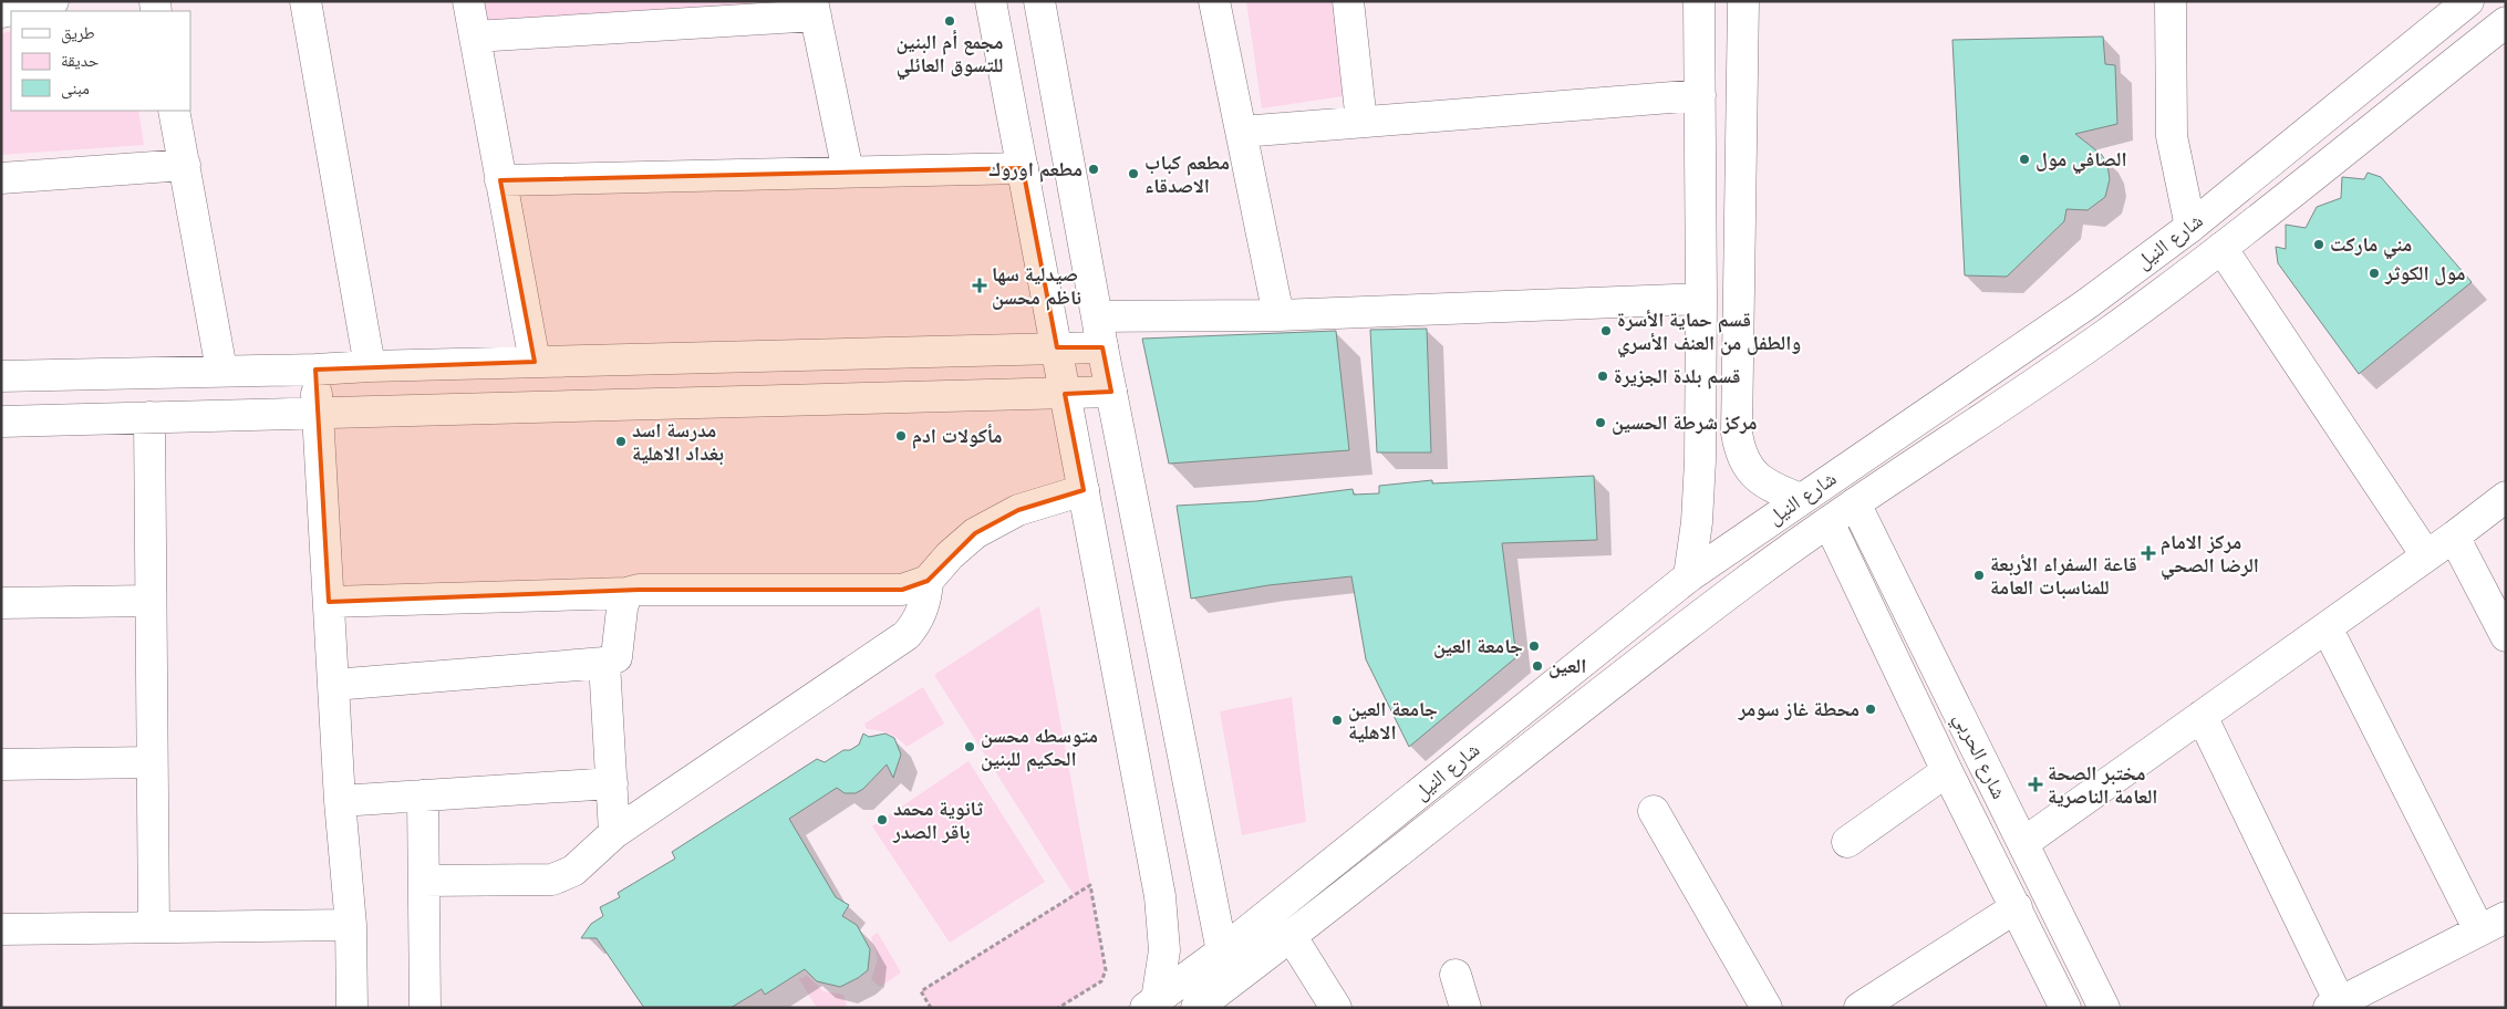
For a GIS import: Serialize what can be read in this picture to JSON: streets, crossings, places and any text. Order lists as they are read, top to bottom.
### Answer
{
  "streets": {
    "street": ["شارع النيل", "شارع الحربي"]
  },
  "places": {
    "other": [
      "مجمع أم البنين للتسوق العائلي",
      "الصافي مول",
      "مطعم اوروك",
      "مطعم كباب الاصدقاء",
      "مني ماركت",
      "مول الكوثر",
      "قسم حماية الأسرة والطفل من العنف الأسري",
      "قسم بلدة الجزيرة",
      "مركز شرطة الحسين",
      "مأكولات ادم",
      "مدرسة اسد بغداد الاهلية",
      "قاعة السفراء الأربعة للمناسبات العامة",
      "جامعة العين",
      "العين",
      "محطة غاز سومر",
      "جامعة العين الاهلية",
      "متوسطه محسن الحكيم للبنين",
      "ثانوية محمد باقر الصدر"
    ],
    "health": ["صيدلية سها ناظم محسن", "مركز الامام الرضا الصحي", "مختبر الصحة العامة الناصرية"]
  },
  "legend": ["طريق", "حديقة", "مبنى"]
}
